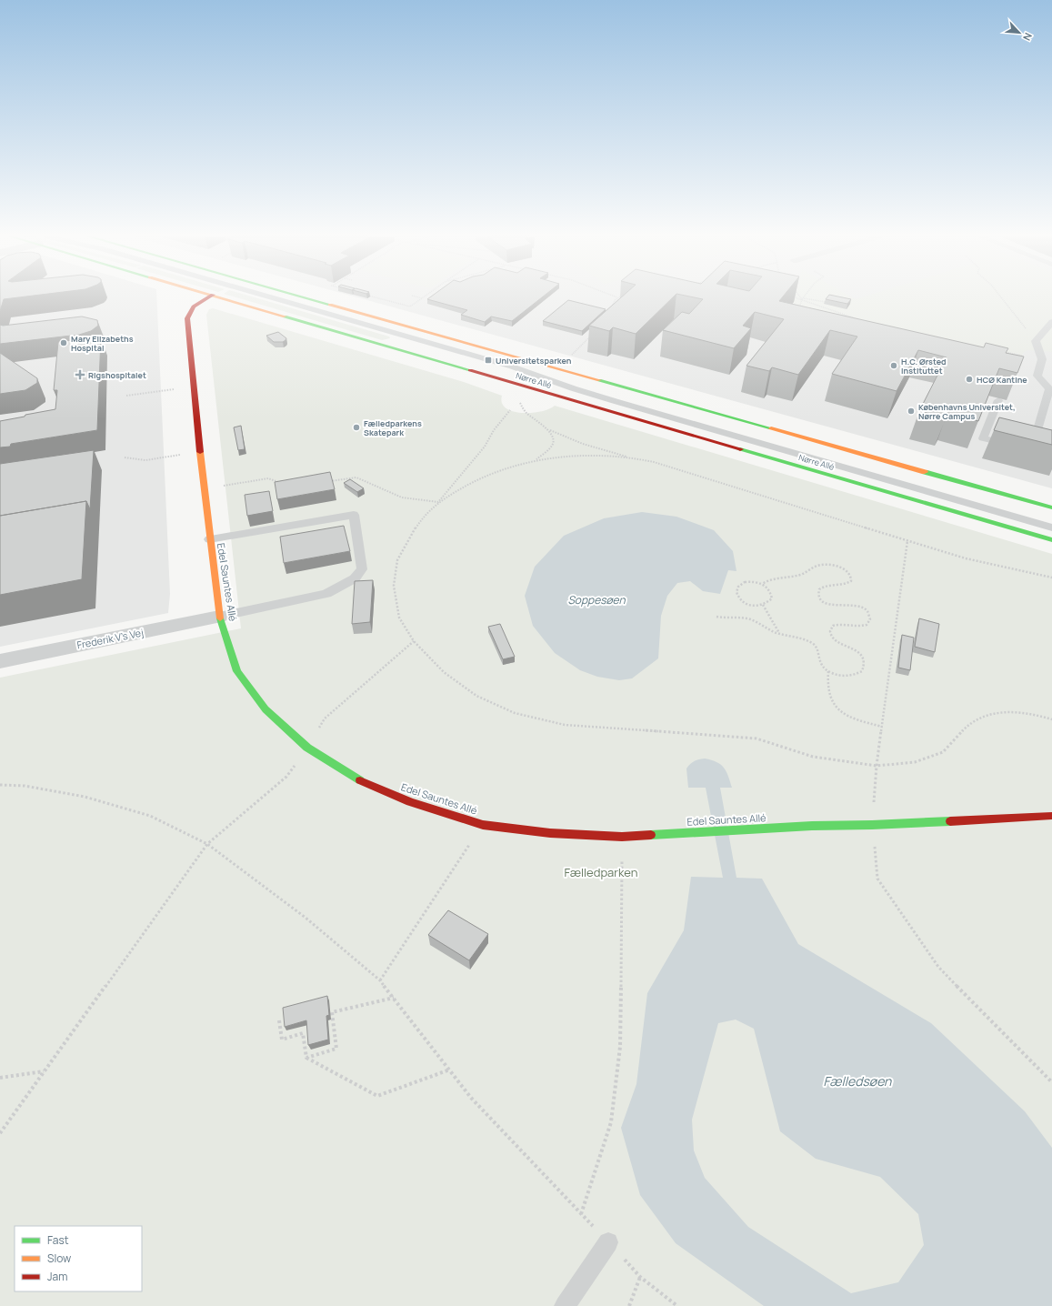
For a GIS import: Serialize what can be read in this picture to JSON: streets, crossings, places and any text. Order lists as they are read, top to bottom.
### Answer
{
  "streets": {
    "street": ["Nørre Allé", "Edel Sauntes Allé", "Frederik V's Vej"]
  },
  "crossings": [
    ["Edel Sauntes Allé", "Frederik V's Vej"]
  ],
  "water": ["Soppesøen", "Fælledsøen"],
  "parks": ["Fælledparken"],
  "places": {
    "other": [
      "Mary Elizabeths Hospital",
      "H.C. Ørsted Instituttet",
      "HCØ Kantine",
      "Københavns Universitet, Nørre Campus",
      "Fælledparkens Skatepark"
    ],
    "transit": ["Universitetsparken"],
    "health": ["Rigshospitalet"]
  },
  "legend": ["Fast", "Slow", "Jam"],
  "north": "bottom right"
}
